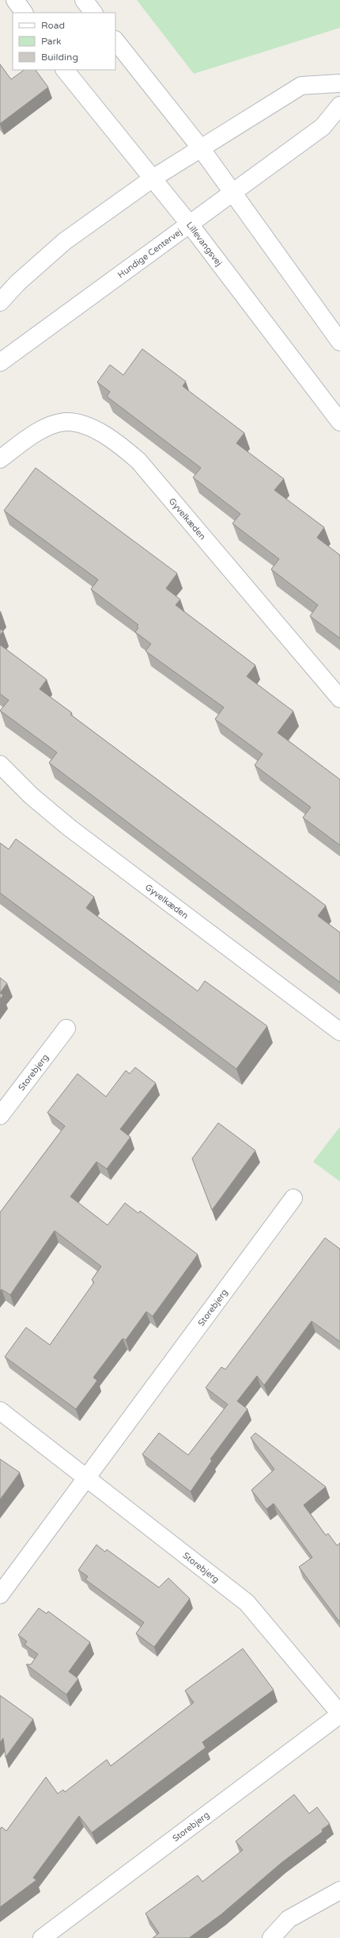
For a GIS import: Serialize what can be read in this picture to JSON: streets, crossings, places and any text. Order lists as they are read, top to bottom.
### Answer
{
  "streets": {
    "street": [
      "Lillevangsvej",
      "Hundige Centervej",
      "Gyvelkæden",
      "Storebjerg"
    ]
  },
  "crossings": [
    ["Lillevangsvej", "Hundige Centervej"]
  ],
  "legend": ["Road", "Park", "Building"]
}
